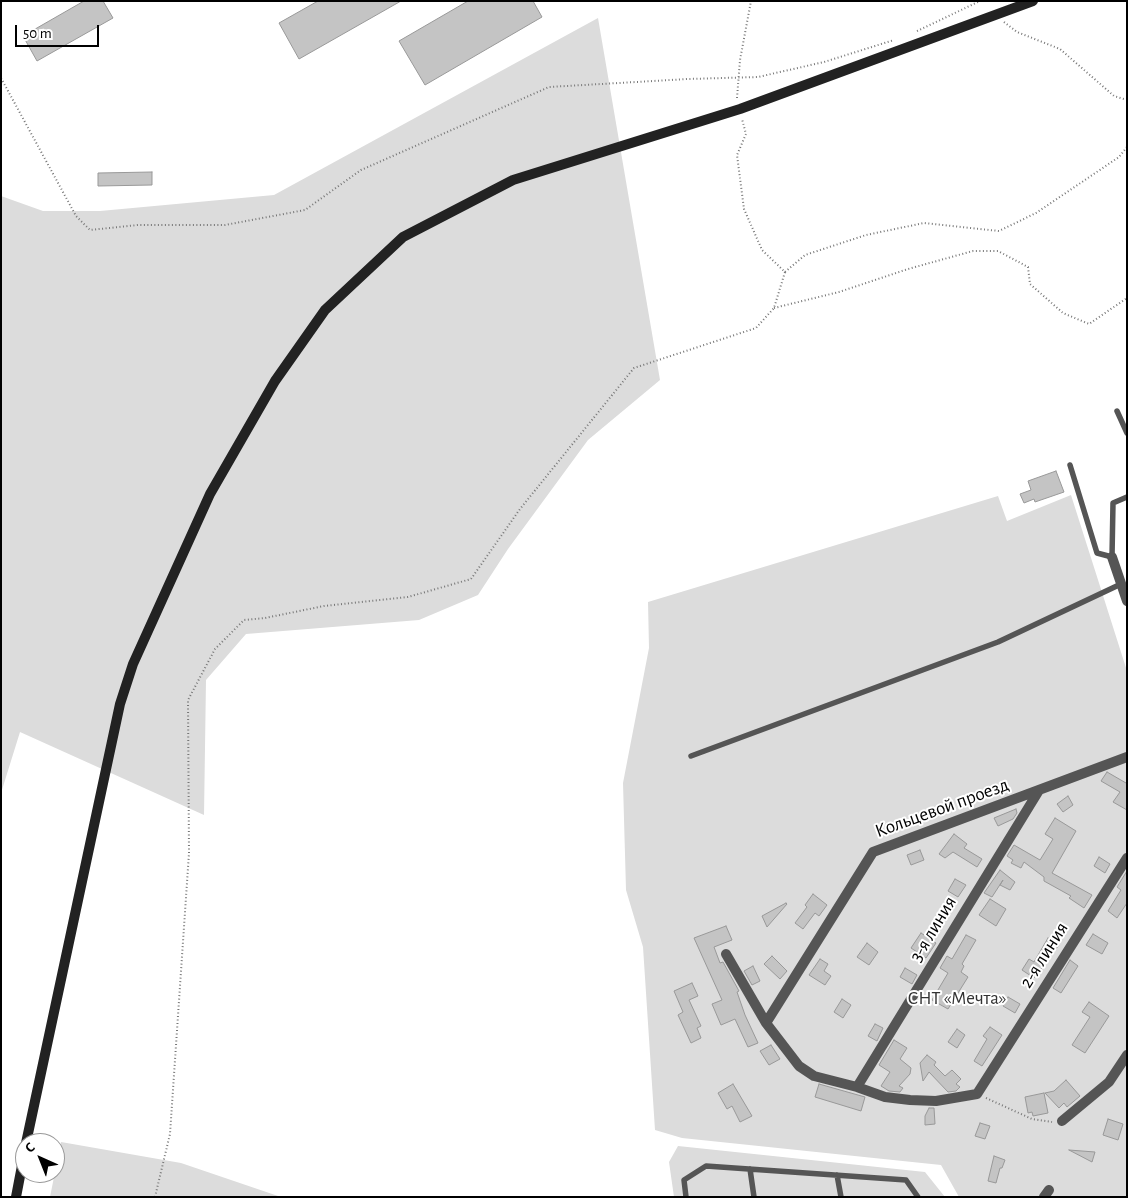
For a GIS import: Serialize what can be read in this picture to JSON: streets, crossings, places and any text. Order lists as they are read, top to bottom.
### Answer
{
  "streets": {
    "street": ["Кольцевой проезд", "3-я линия", "2-я линия"]
  },
  "crossings": [
    ["Кольцевой проезд", "3-я линия"]
  ],
  "parks": ["СНТ «Мечта»"],
  "scale_bar": "50 m",
  "north": "top left"
}
